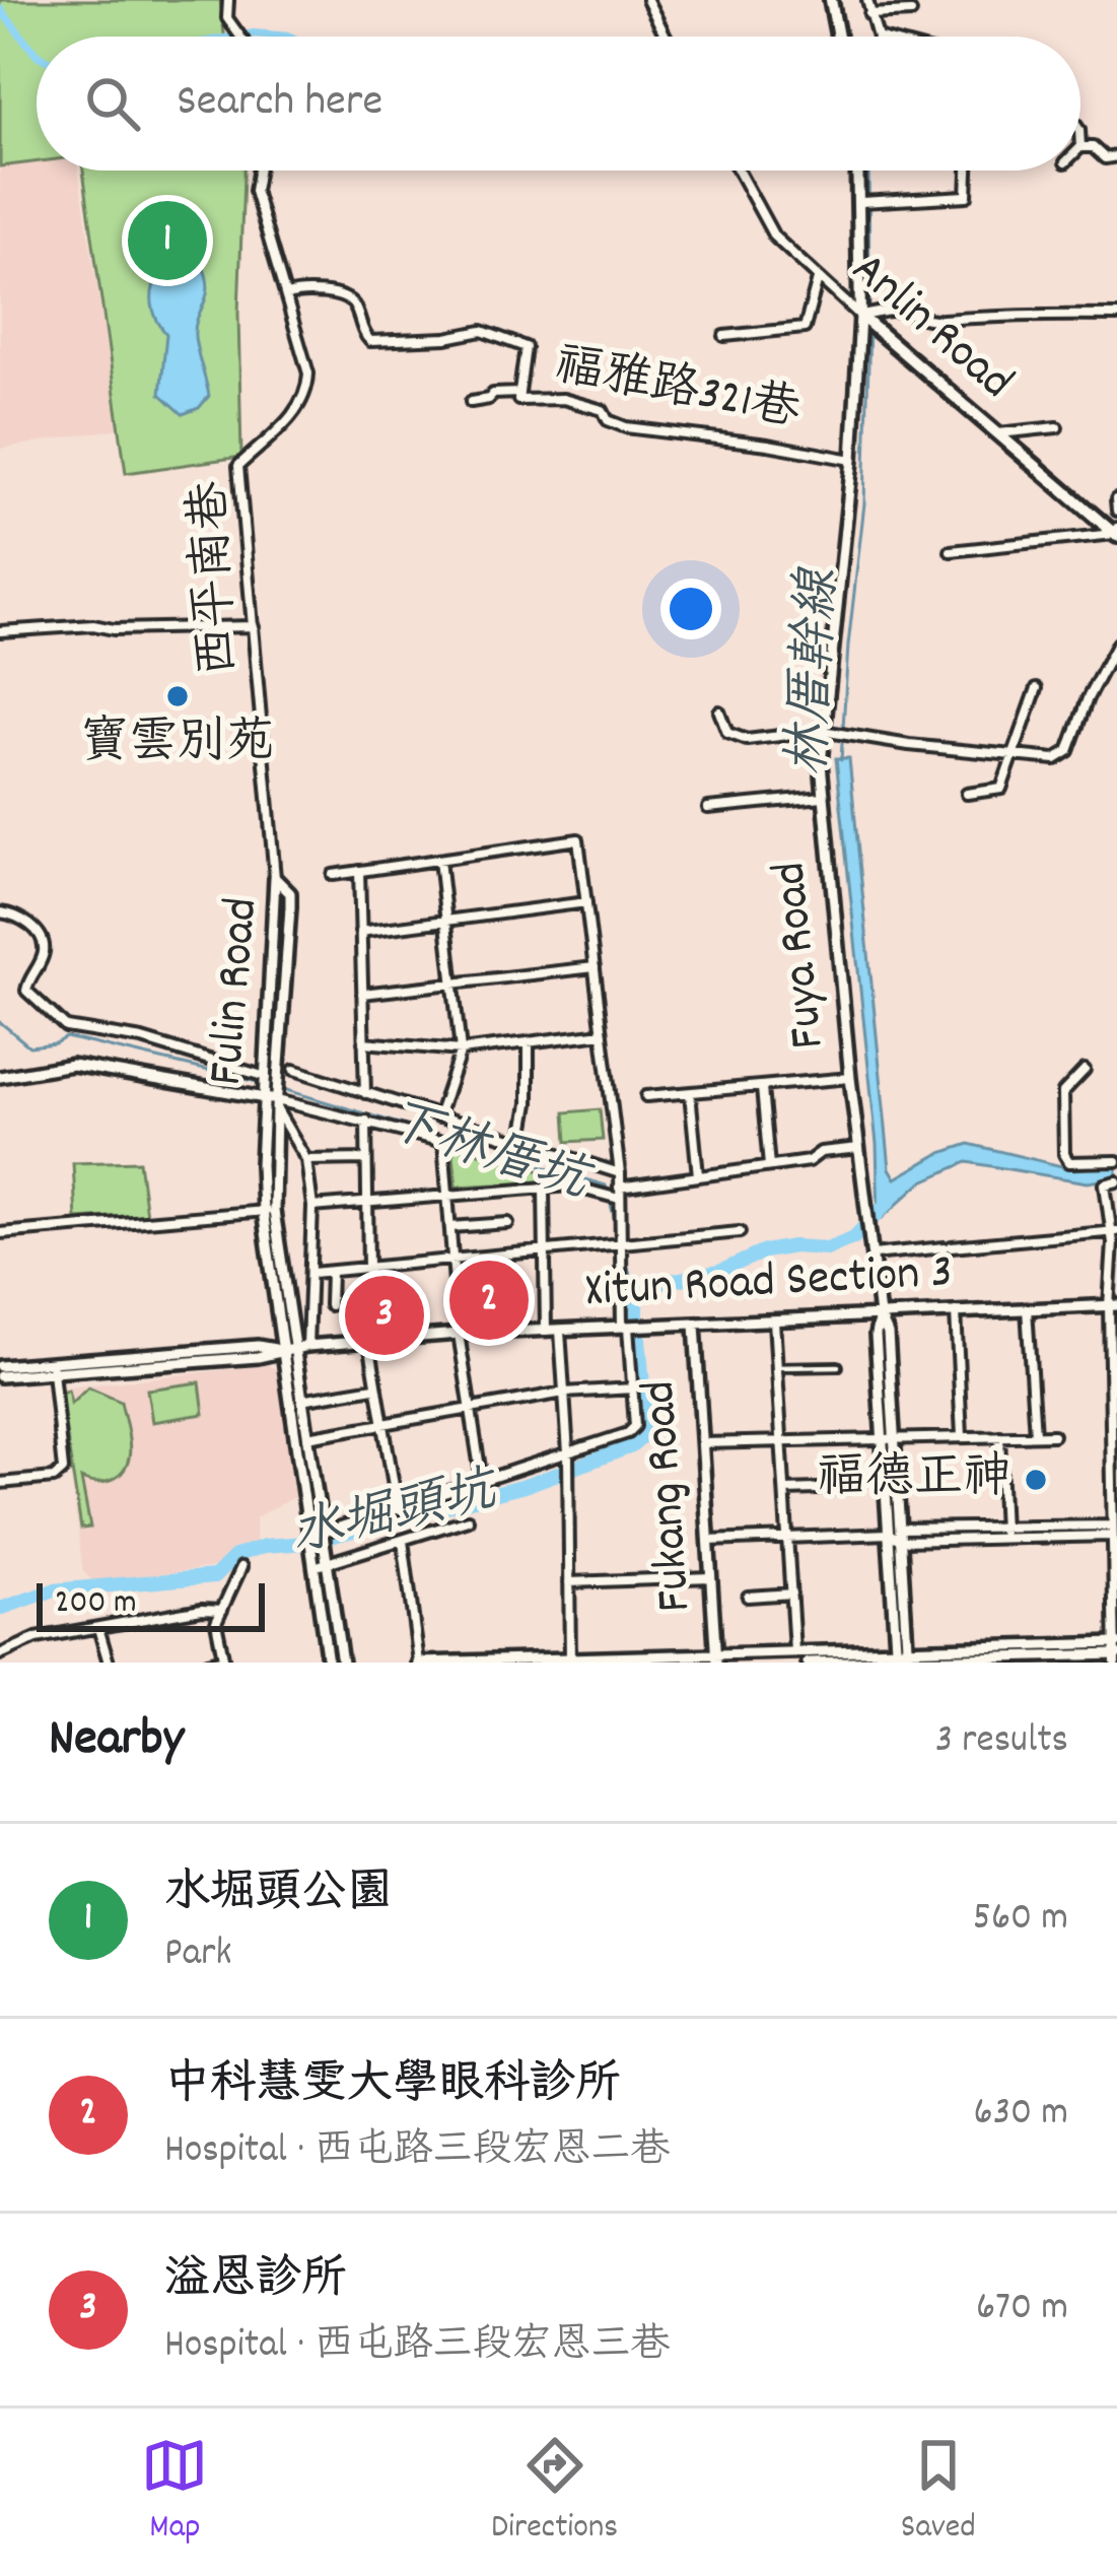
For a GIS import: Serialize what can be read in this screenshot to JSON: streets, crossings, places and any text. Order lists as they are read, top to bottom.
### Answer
{
  "streets": {
    "main road": ["Anlin Road", "Fuya Road"],
    "street": [
      "福雅路321巷",
      "西平南巷",
      "Fulin Road",
      "Xitun Road Section 3",
      "Fukang Road"
    ]
  },
  "crossings": [
    ["Anlin Road", "Fuya Road"],
    ["福雅路321巷", "西平南巷"],
    ["福雅路321巷", "Fuya Road"],
    ["西平南巷", "Fulin Road"],
    ["Fuya Road", "Xitun Road Section 3"],
    ["Fulin Road", "Xitun Road Section 3"],
    ["Xitun Road Section 3", "Fukang Road"]
  ],
  "water": ["林厝幹線", "下林厝坑", "水堀頭坑"],
  "places": ["寶雲別苑", "福德正神"],
  "scale_bar": "200 m",
  "page": {
    "search": "Search here",
    "pins": ["1", "2", "3"],
    "scale": "200 m",
    "heading": ["Nearby", "3 results"],
    "list": [
      {
        "mark": "1",
        "name": "水堀頭公園",
        "note": "Park",
        "value": "560 m"
      },
      {
        "mark": "2",
        "name": "中科慧雯大學眼科診所",
        "note": "Hospital · 西屯路三段宏恩二巷",
        "value": "630 m"
      },
      {
        "mark": "3",
        "name": "溢恩診所",
        "note": "Hospital · 西屯路三段宏恩三巷",
        "value": "670 m"
      }
    ],
    "nav": ["Map", "Directions", "Saved"]
  }
}
